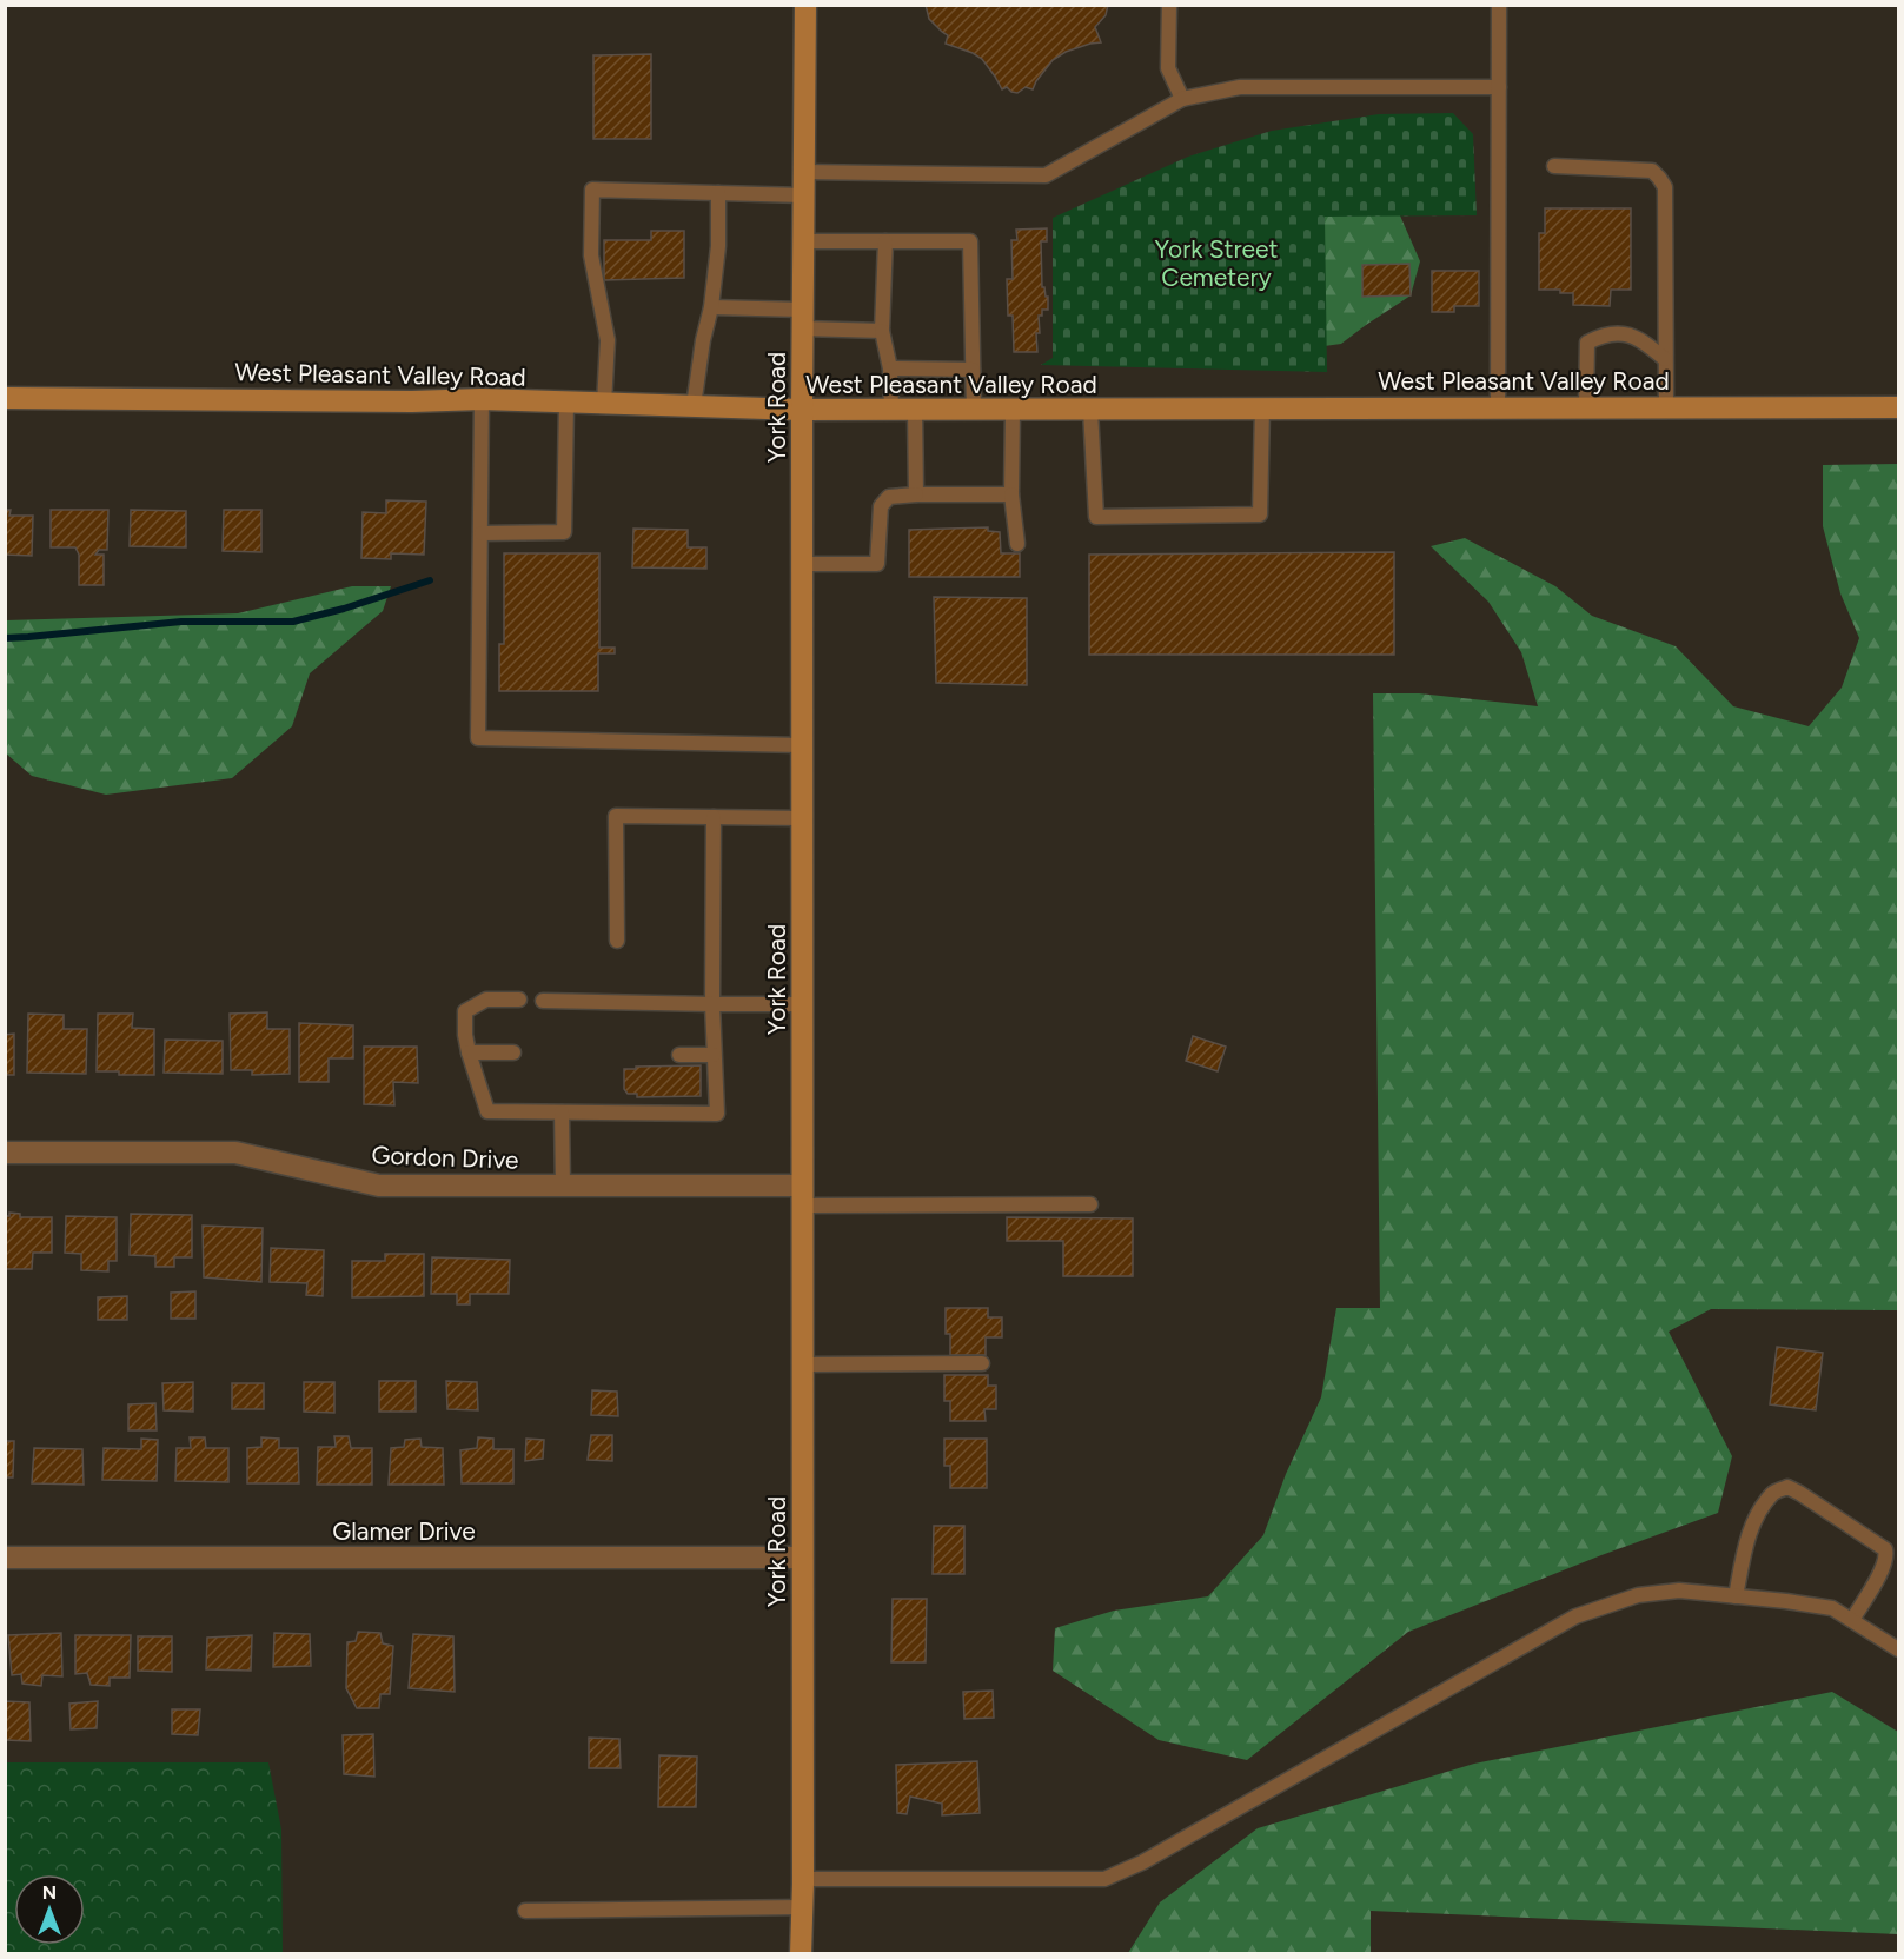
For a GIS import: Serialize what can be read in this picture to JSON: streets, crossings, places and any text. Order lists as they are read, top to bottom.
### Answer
{
  "streets": {
    "main road": ["West Pleasant Valley Road", "York Road"],
    "street": ["Gordon Drive", "Glamer Drive"]
  },
  "crossings": [
    ["West Pleasant Valley Road", "York Road"],
    ["York Road", "Gordon Drive"],
    ["York Road", "Glamer Drive"]
  ],
  "parks": ["York Street Cemetery"],
  "north": "top"
}
